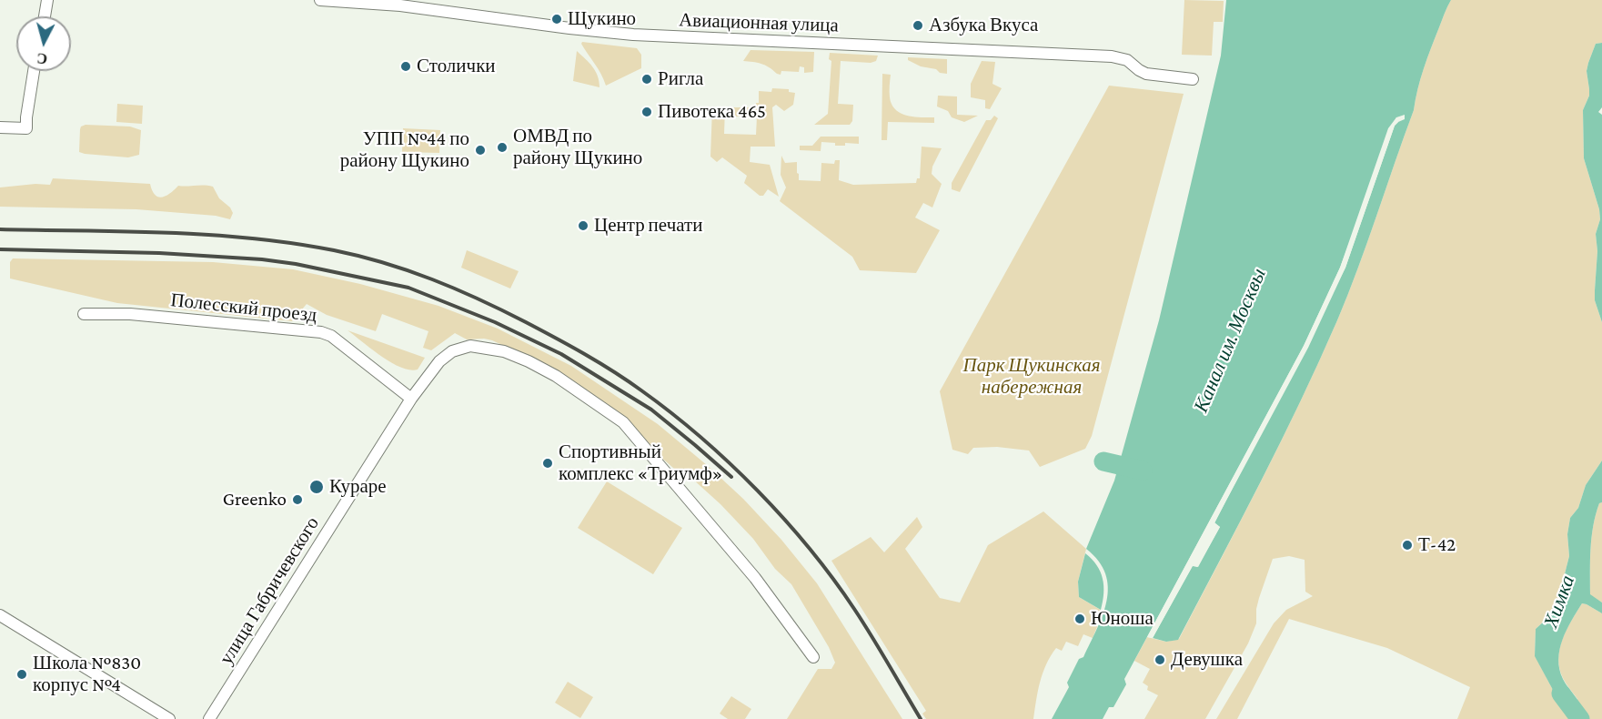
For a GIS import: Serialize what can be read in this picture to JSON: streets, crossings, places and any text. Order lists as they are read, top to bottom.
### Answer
{
  "streets": {
    "street": ["Авиационная улица", "Полесский проезд", "улица Габричевского"]
  },
  "crossings": [
    ["Полесский проезд", "улица Габричевского"]
  ],
  "water": ["Канал им. Москвы", "Химка"],
  "parks": ["Парк Щукинская набережная"],
  "places": [
    "Щукино",
    "Азбука Вкуса",
    "Столички",
    "Ригла",
    "Пивотека 465",
    "ОМВД по району Щукино",
    "УПП №44 по району Щукино",
    "Центр печати",
    "Спортивный комплекс «Триумф»",
    "Кураре",
    "Greenko",
    "Т-42",
    "Юноша",
    "Девушка",
    "Школа №830 корпус №4"
  ],
  "north": "bottom"
}
